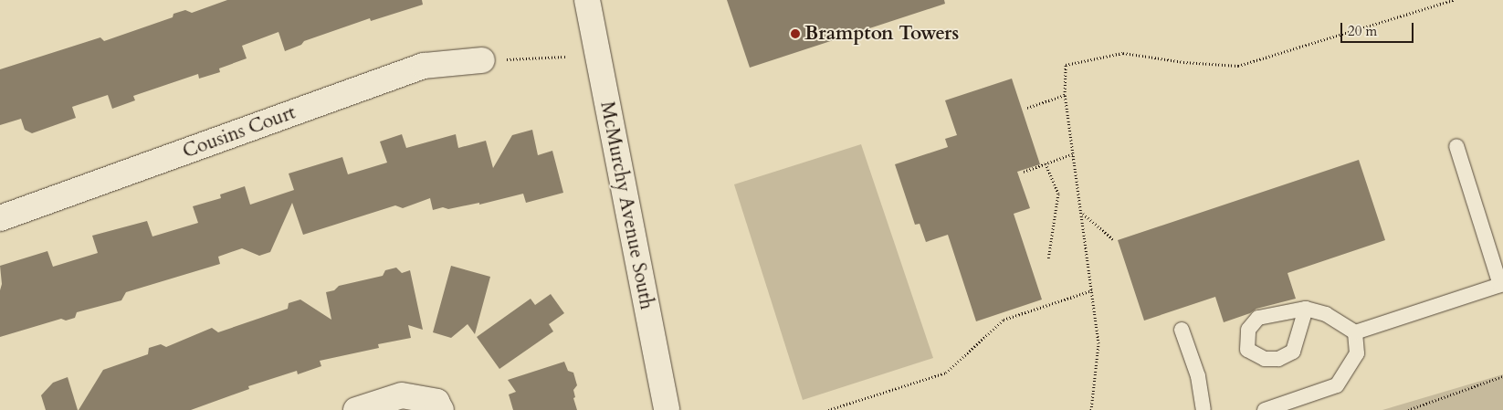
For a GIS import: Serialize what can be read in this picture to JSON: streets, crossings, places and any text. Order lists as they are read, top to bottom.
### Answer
{
  "streets": {
    "street": ["Cousins Court", "McMurchy Avenue South"]
  },
  "places": ["Brampton Towers"],
  "scale_bar": "20 m"
}
